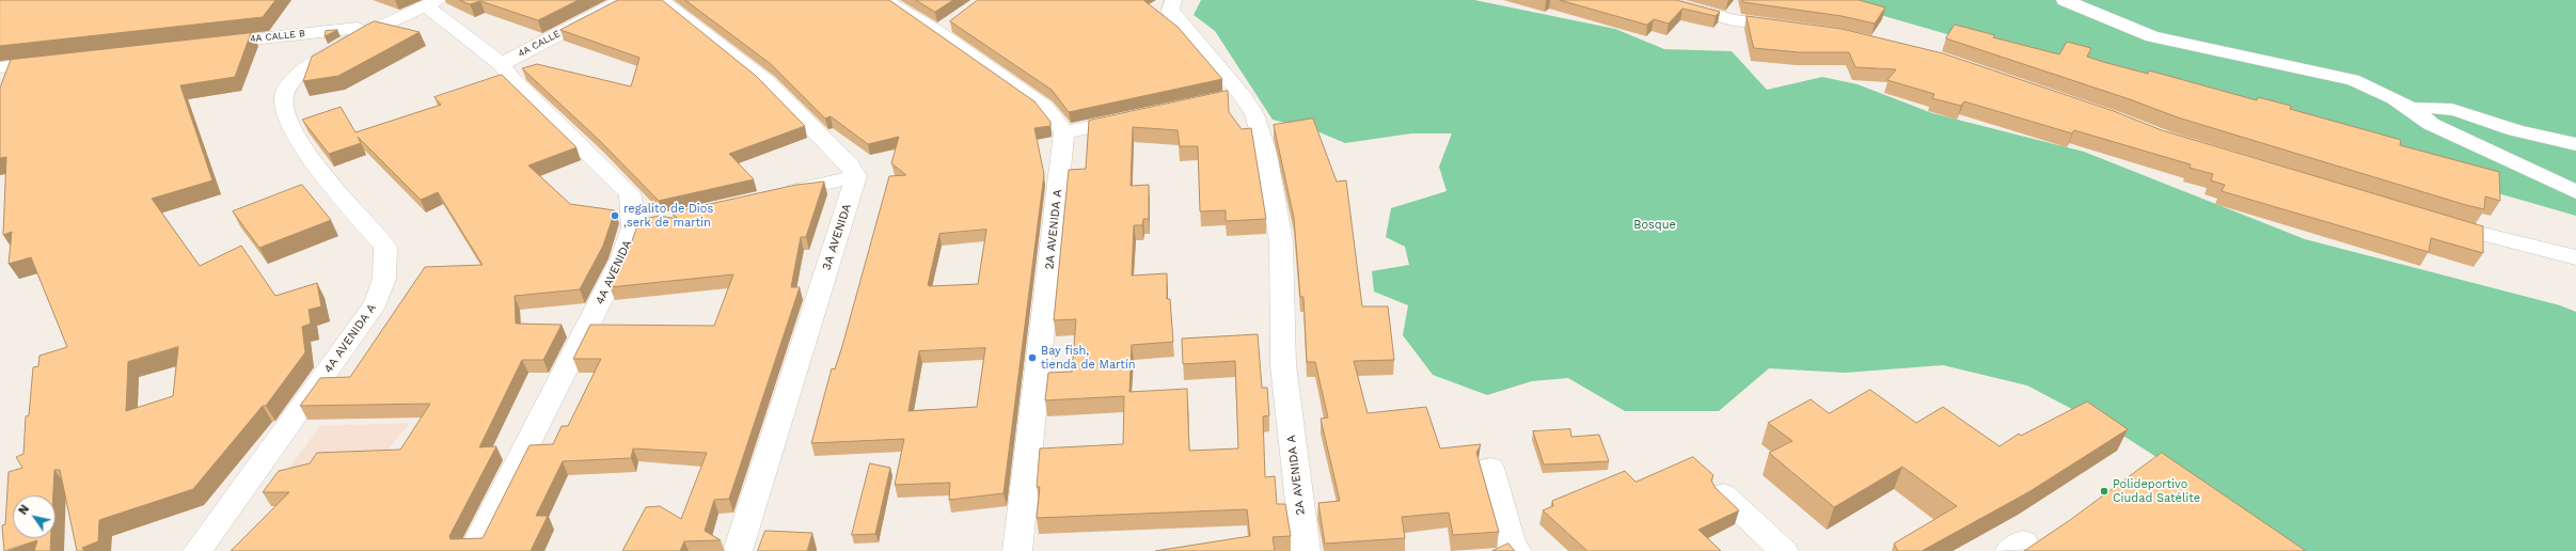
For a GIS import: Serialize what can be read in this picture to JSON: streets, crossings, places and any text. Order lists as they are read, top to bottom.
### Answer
{
  "streets": {
    "street": [
      "4A CALLE B",
      "4A CALLE",
      "2A AVENIDA A",
      "3A AVENIDA",
      "4A AVENIDA",
      "4A AVENIDA A"
    ]
  },
  "crossings": [
    ["4A CALLE B", "4A AVENIDA A"],
    ["4A CALLE", "4A AVENIDA"]
  ],
  "parks": ["Bosque"],
  "places": ["regalito de Dios ,serk de martin", "Bay fish, tienda de Martín", "Polideportivo Ciudad Satélite"],
  "north": "top left"
}
